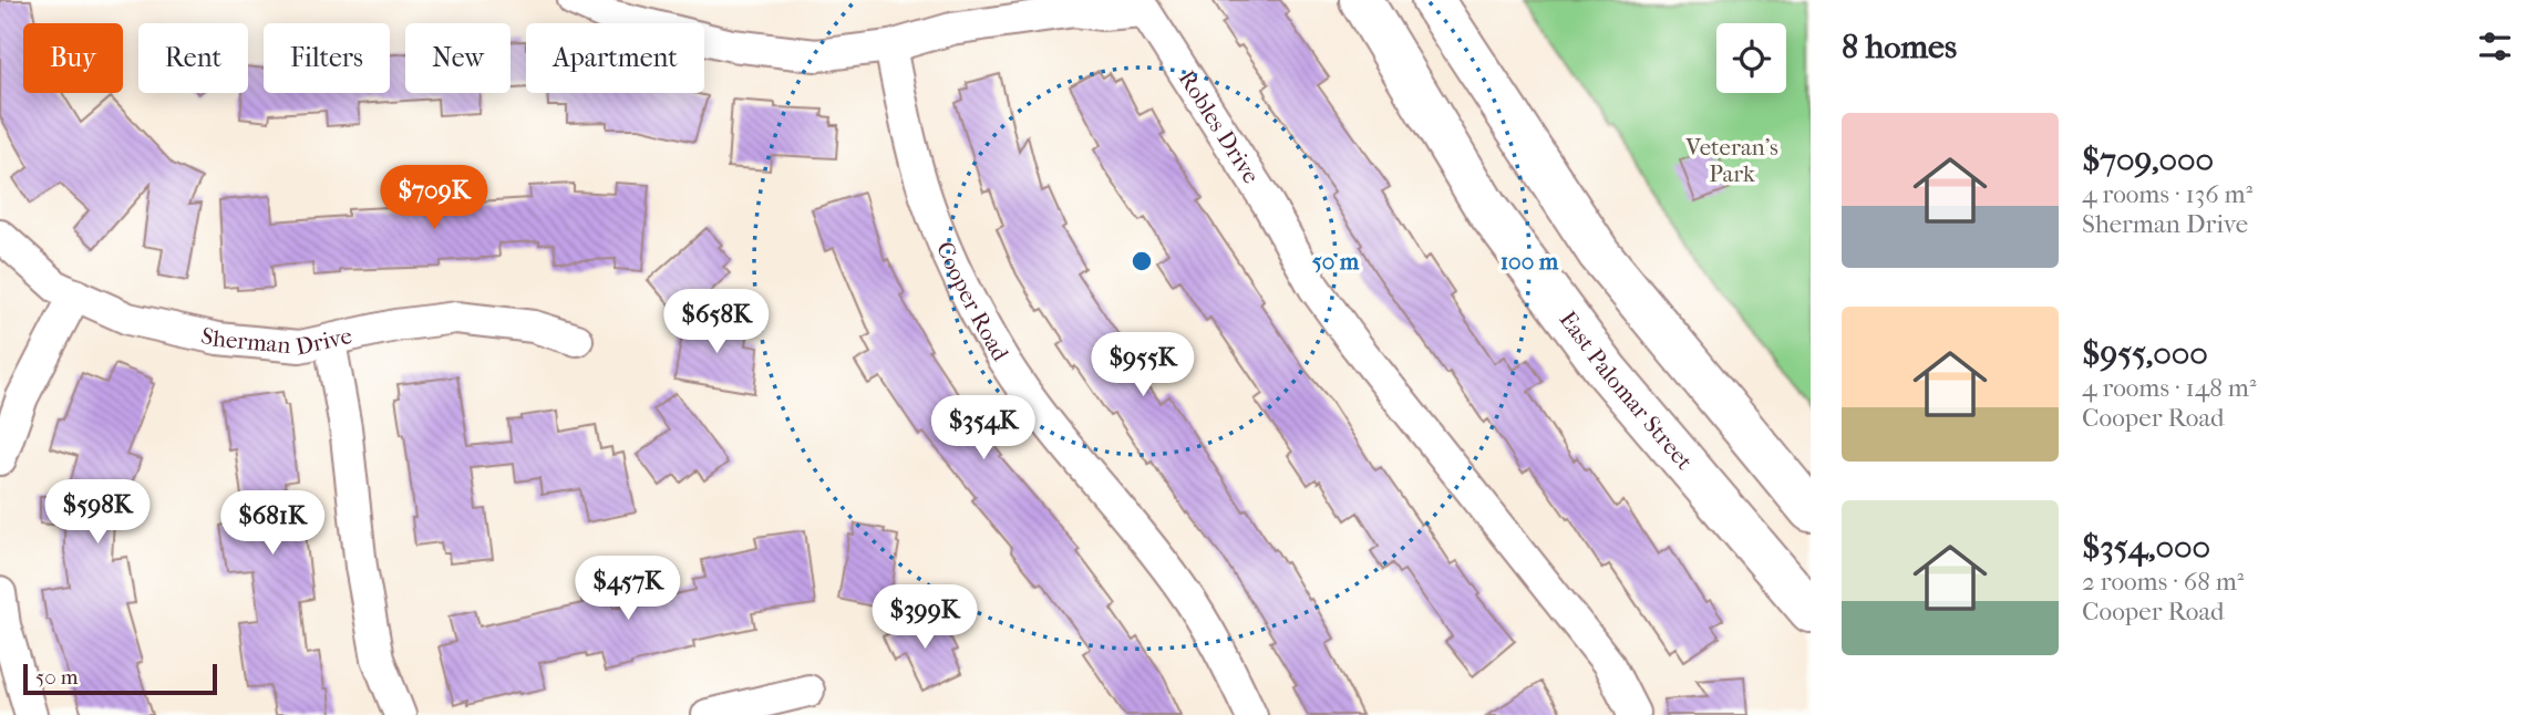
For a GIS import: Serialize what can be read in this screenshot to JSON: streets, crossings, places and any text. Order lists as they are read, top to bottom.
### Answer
{
  "streets": {
    "main road": ["East Palomar Street"],
    "street": ["Robles Drive", "Cooper Road", "Sherman Drive"]
  },
  "crossings": [
    ["Robles Drive", "Cooper Road"]
  ],
  "parks": ["Veteran's Park"],
  "scale_bar": "50 m",
  "page": {
    "heading": "8 homes",
    "chip": [
      "Buy",
      "Rent",
      "Filters",
      "New",
      "Apartment"
    ],
    "list": [
      {
        "name": "$709,000",
        "note": "4 rooms · 136 m² · Sherman Drive"
      },
      {
        "name": "$955,000",
        "note": "4 rooms · 148 m² · Cooper Road"
      },
      {
        "name": "$354,000",
        "note": "2 rooms · 68 m² · Cooper Road"
      }
    ],
    "price": [
      "$709K",
      "$658K",
      "$955K",
      "$354K",
      "$598K",
      "$681K",
      "$457K",
      "$399K"
    ],
    "scale": "50 m"
  },
  "rings": ["50 m", "100 m"]
}
